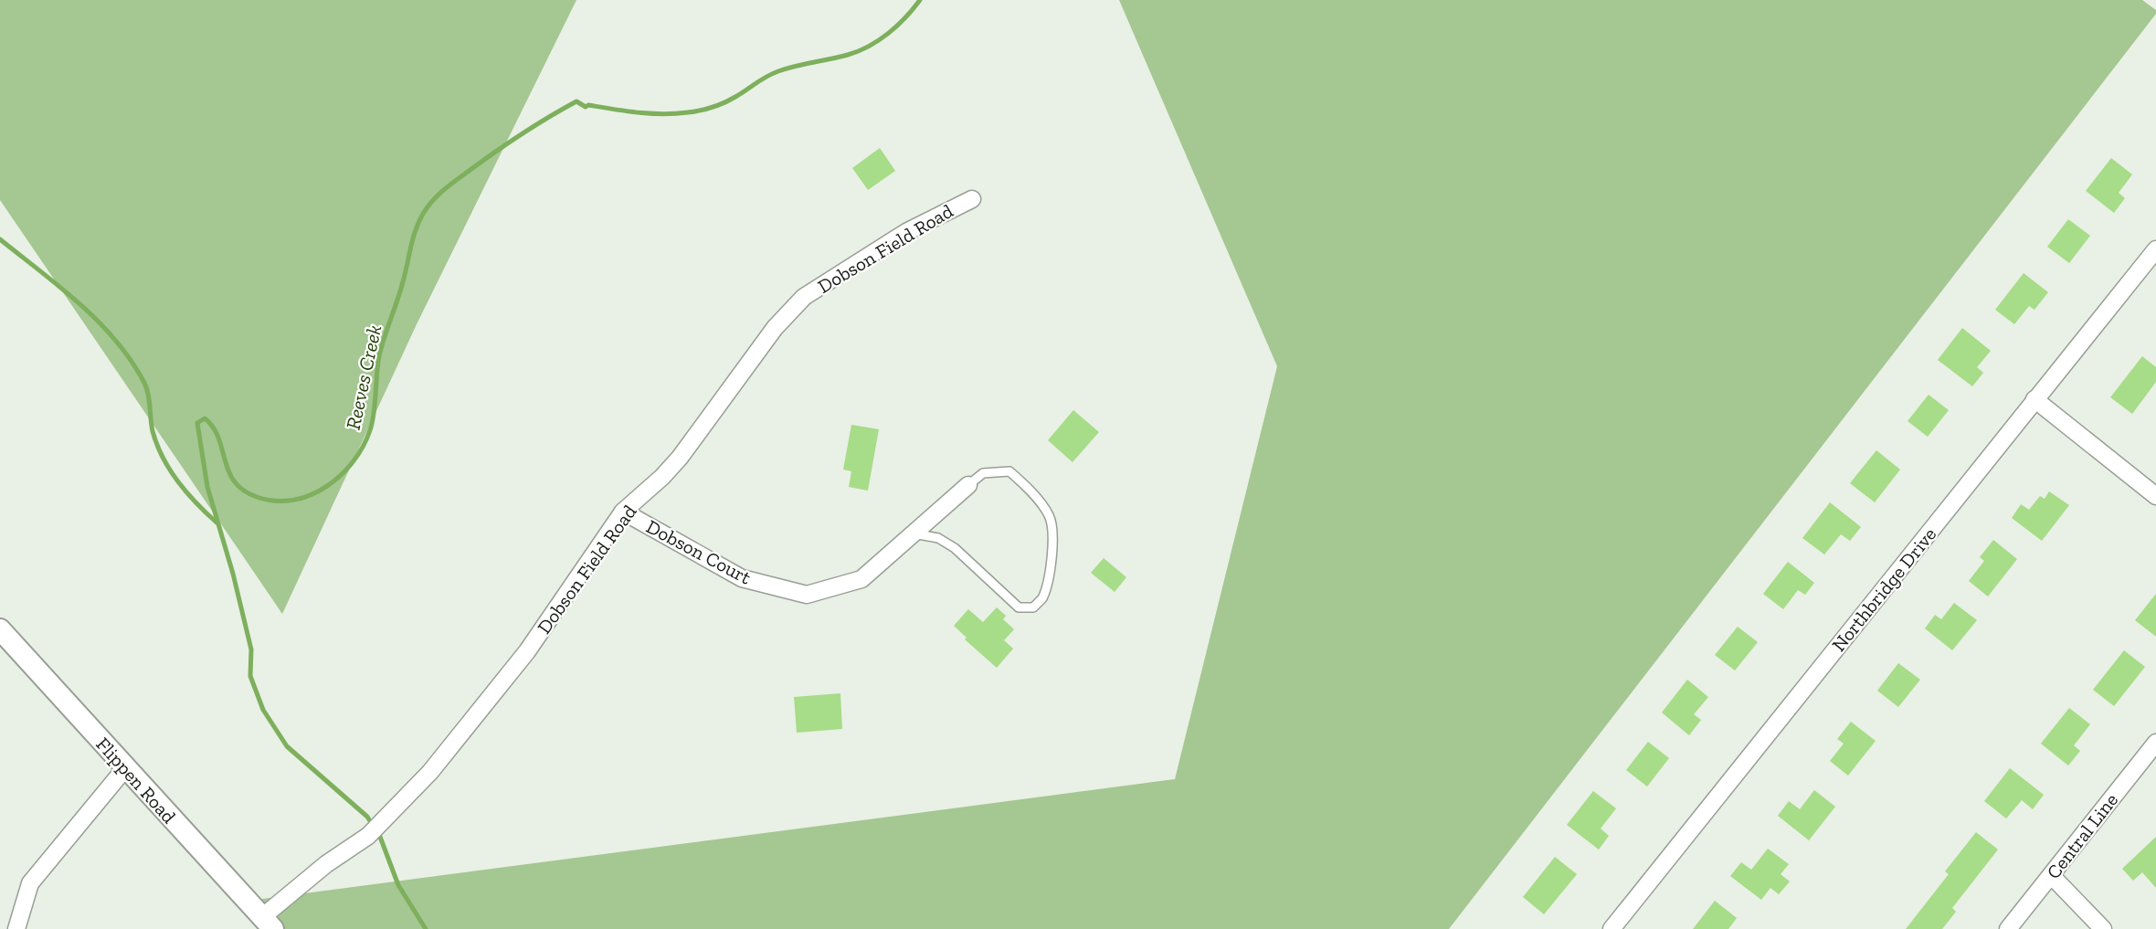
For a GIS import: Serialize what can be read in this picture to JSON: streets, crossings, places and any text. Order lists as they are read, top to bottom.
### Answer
{
  "streets": {
    "street": [
      "Dobson Field Road",
      "Dobson Court",
      "Northbridge Drive",
      "Flippen Road",
      "Central Line"
    ]
  },
  "crossings": [
    ["Dobson Field Road", "Dobson Court"],
    ["Dobson Field Road", "Flippen Road"]
  ],
  "water": ["Reeves Creek"]
}
